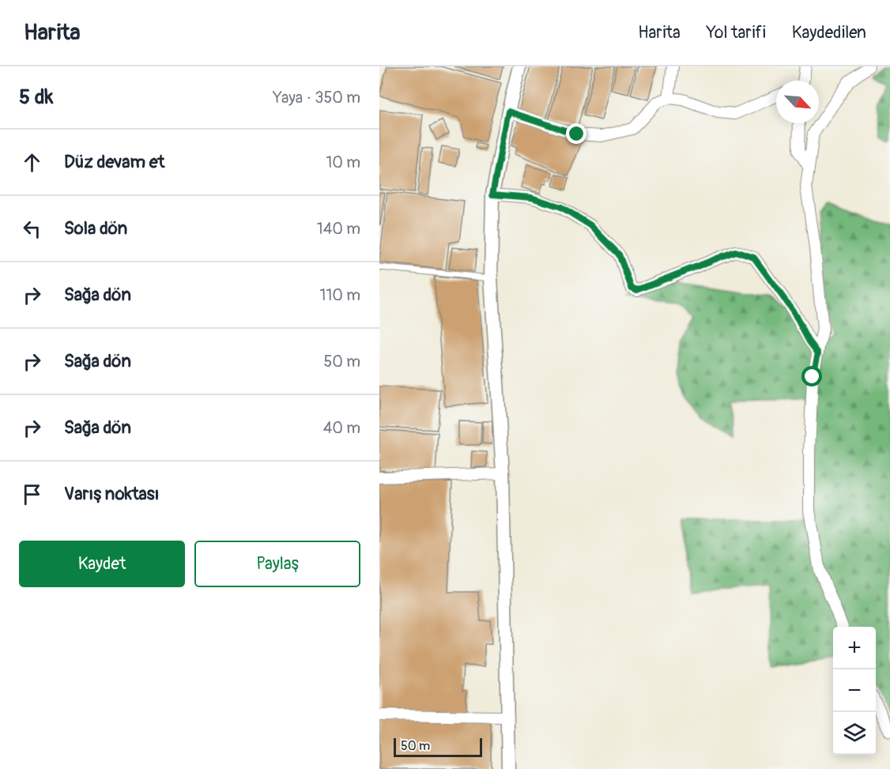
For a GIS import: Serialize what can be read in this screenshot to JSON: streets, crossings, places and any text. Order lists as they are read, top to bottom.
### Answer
{
  "scale_bar": "50 m",
  "north": "bottom right",
  "page": {
    "header": "Harita",
    "nav": ["Harita", "Yol tarifi", "Kaydedilen"],
    "heading": ["5 dk", "Yaya · 350 m"],
    "list": [
      ["Düz devam et", "10 m"],
      ["Sola dön", "140 m"],
      ["Sağa dön", "110 m"],
      ["Sağa dön", "50 m"],
      ["Sağa dön", "40 m"],
      "Varış noktası"
    ],
    "buttons": ["Kaydet", "Paylaş"],
    "map_buttons": ["+", "−"],
    "scale": "50 m"
  }
}
